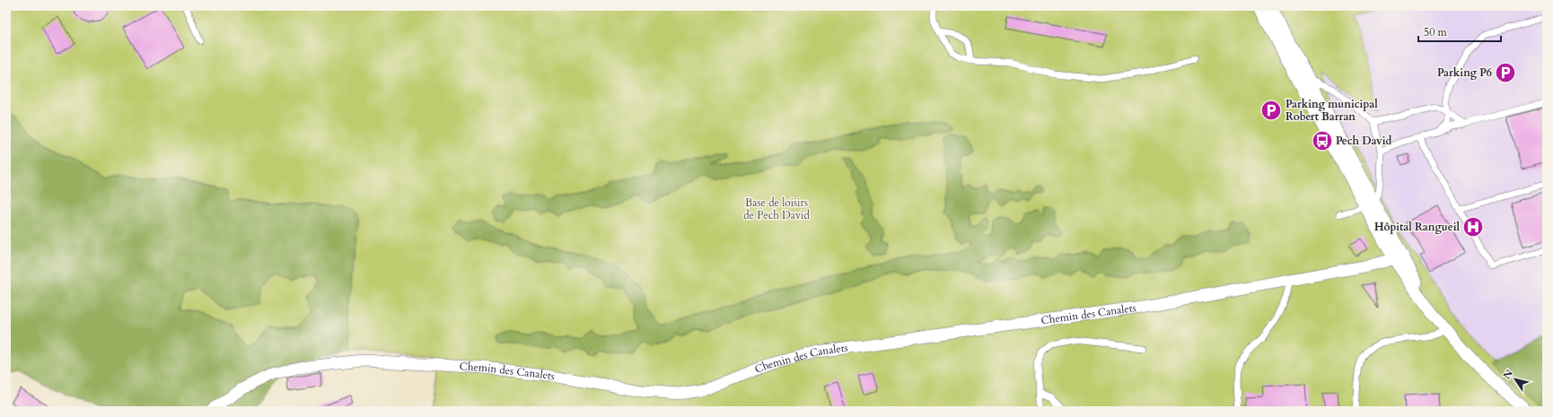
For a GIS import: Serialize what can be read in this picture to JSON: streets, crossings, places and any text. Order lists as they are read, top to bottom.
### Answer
{
  "streets": {
    "street": ["Chemin des Canalets"]
  },
  "parks": ["Base de loisirs de Pech David"],
  "places": {
    "parking": ["Parking P6", "Parking municipal Robert Barran"],
    "bus stop": ["Pech David"],
    "hospital": ["Hôpital Rangueil"]
  },
  "scale_bar": "50 m",
  "north": "top left"
}
